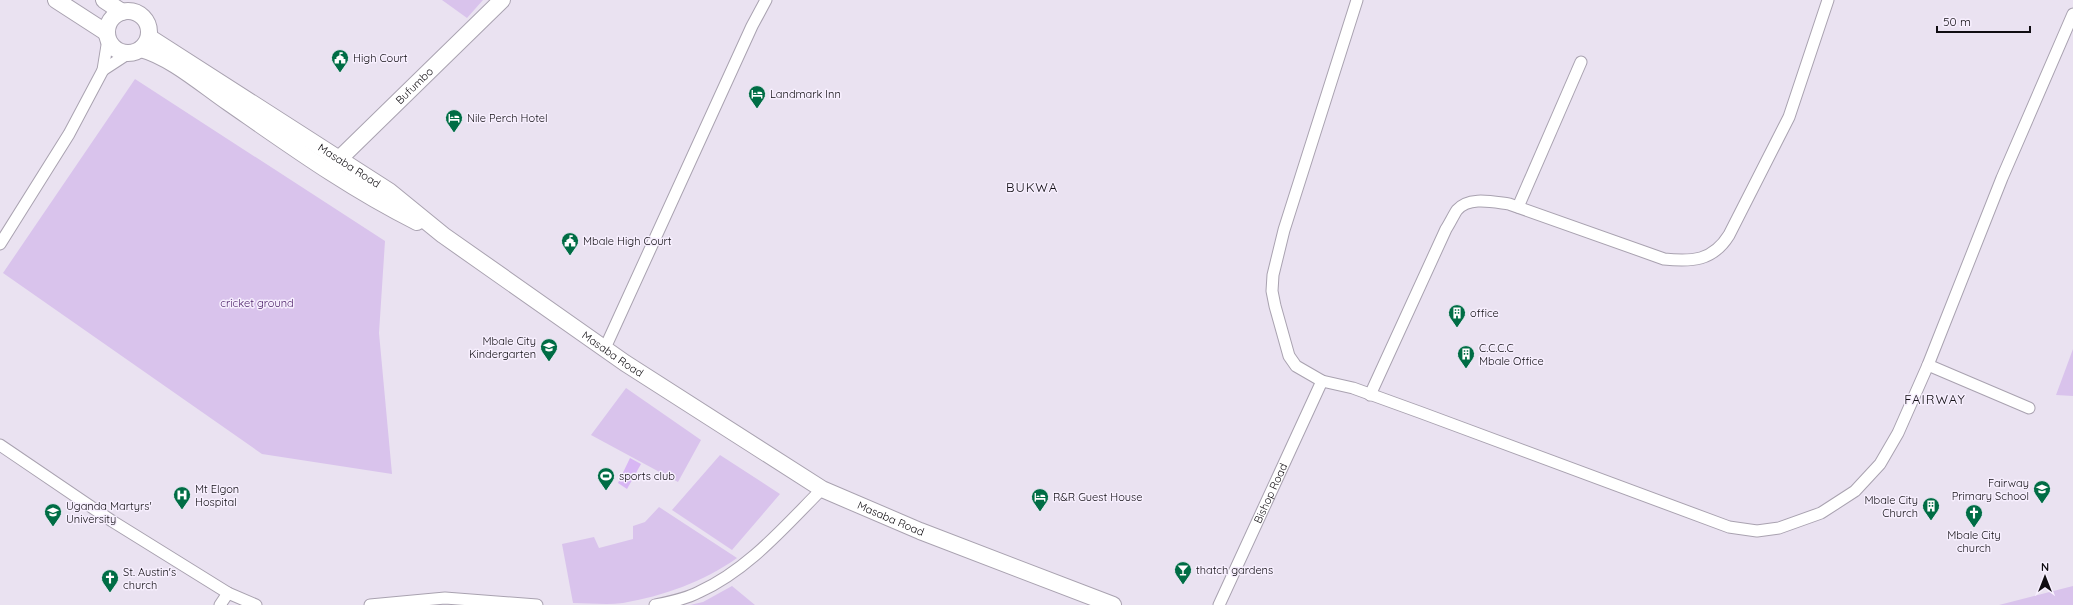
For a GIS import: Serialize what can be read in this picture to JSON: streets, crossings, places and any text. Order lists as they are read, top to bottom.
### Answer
{
  "streets": {
    "street": ["Bufumbo", "Masaba Road", "Bishop Road"]
  },
  "crossings": [
    ["Bufumbo", "Masaba Road"]
  ],
  "districts": ["BUKWA", "FAIRWAY"],
  "parks": ["cricket ground"],
  "places": {
    "public building": ["High Court", "Mbale High Court"],
    "hotel": ["Landmark Inn", "Nile Perch Hotel", "R&R Guest House"],
    "building": ["office", "C.C.C.C Mbale Office", "Mbale City Church"],
    "school or university": ["Mbale City Kindergarten", "Fairway Primary School", "Uganda Martyrs' University"],
    "sports": ["sports club"],
    "hospital": ["Mt Elgon Hospital"],
    "church": ["Mbale City church", "St. Austin's church"],
    "bar": ["thatch gardens"]
  },
  "scale_bar": "50 m",
  "north": "top"
}
